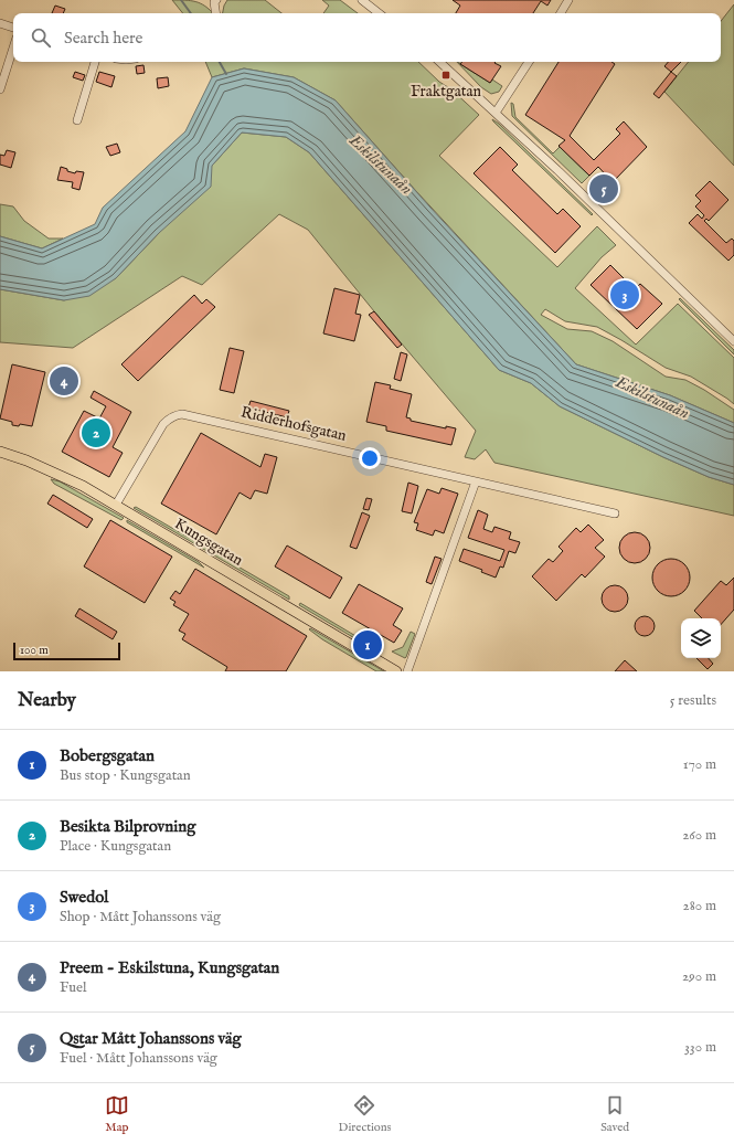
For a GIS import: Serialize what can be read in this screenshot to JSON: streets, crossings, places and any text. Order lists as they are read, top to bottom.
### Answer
{
  "streets": {
    "main road": ["Kungsgatan"],
    "street": ["Ridderhofsgatan"]
  },
  "crossings": [
    ["Ridderhofsgatan", "Kungsgatan"]
  ],
  "water": ["Eskilstunaån"],
  "places": {
    "transit": ["Fraktgatan"]
  },
  "scale_bar": "100 m",
  "page": {
    "search": "Search here",
    "pins": [
      "5",
      "3",
      "4",
      "2",
      "1"
    ],
    "scale": "100 m",
    "heading": ["Nearby", "5 results"],
    "list": [
      {
        "mark": "1",
        "name": "Bobergsgatan",
        "note": "Bus stop · Kungsgatan",
        "value": "170 m"
      },
      {
        "mark": "2",
        "name": "Besikta Bilprovning",
        "note": "Place · Kungsgatan",
        "value": "260 m"
      },
      {
        "mark": "3",
        "name": "Swedol",
        "note": "Shop · Mått Johanssons väg",
        "value": "280 m"
      },
      {
        "mark": "4",
        "name": "Preem - Eskilstuna, Kungsgatan",
        "note": "Fuel",
        "value": "290 m"
      },
      {
        "mark": "5",
        "name": "Qstar Mått Johanssons väg",
        "note": "Fuel · Mått Johanssons väg",
        "value": "330 m"
      }
    ],
    "nav": ["Map", "Directions", "Saved"]
  }
}
